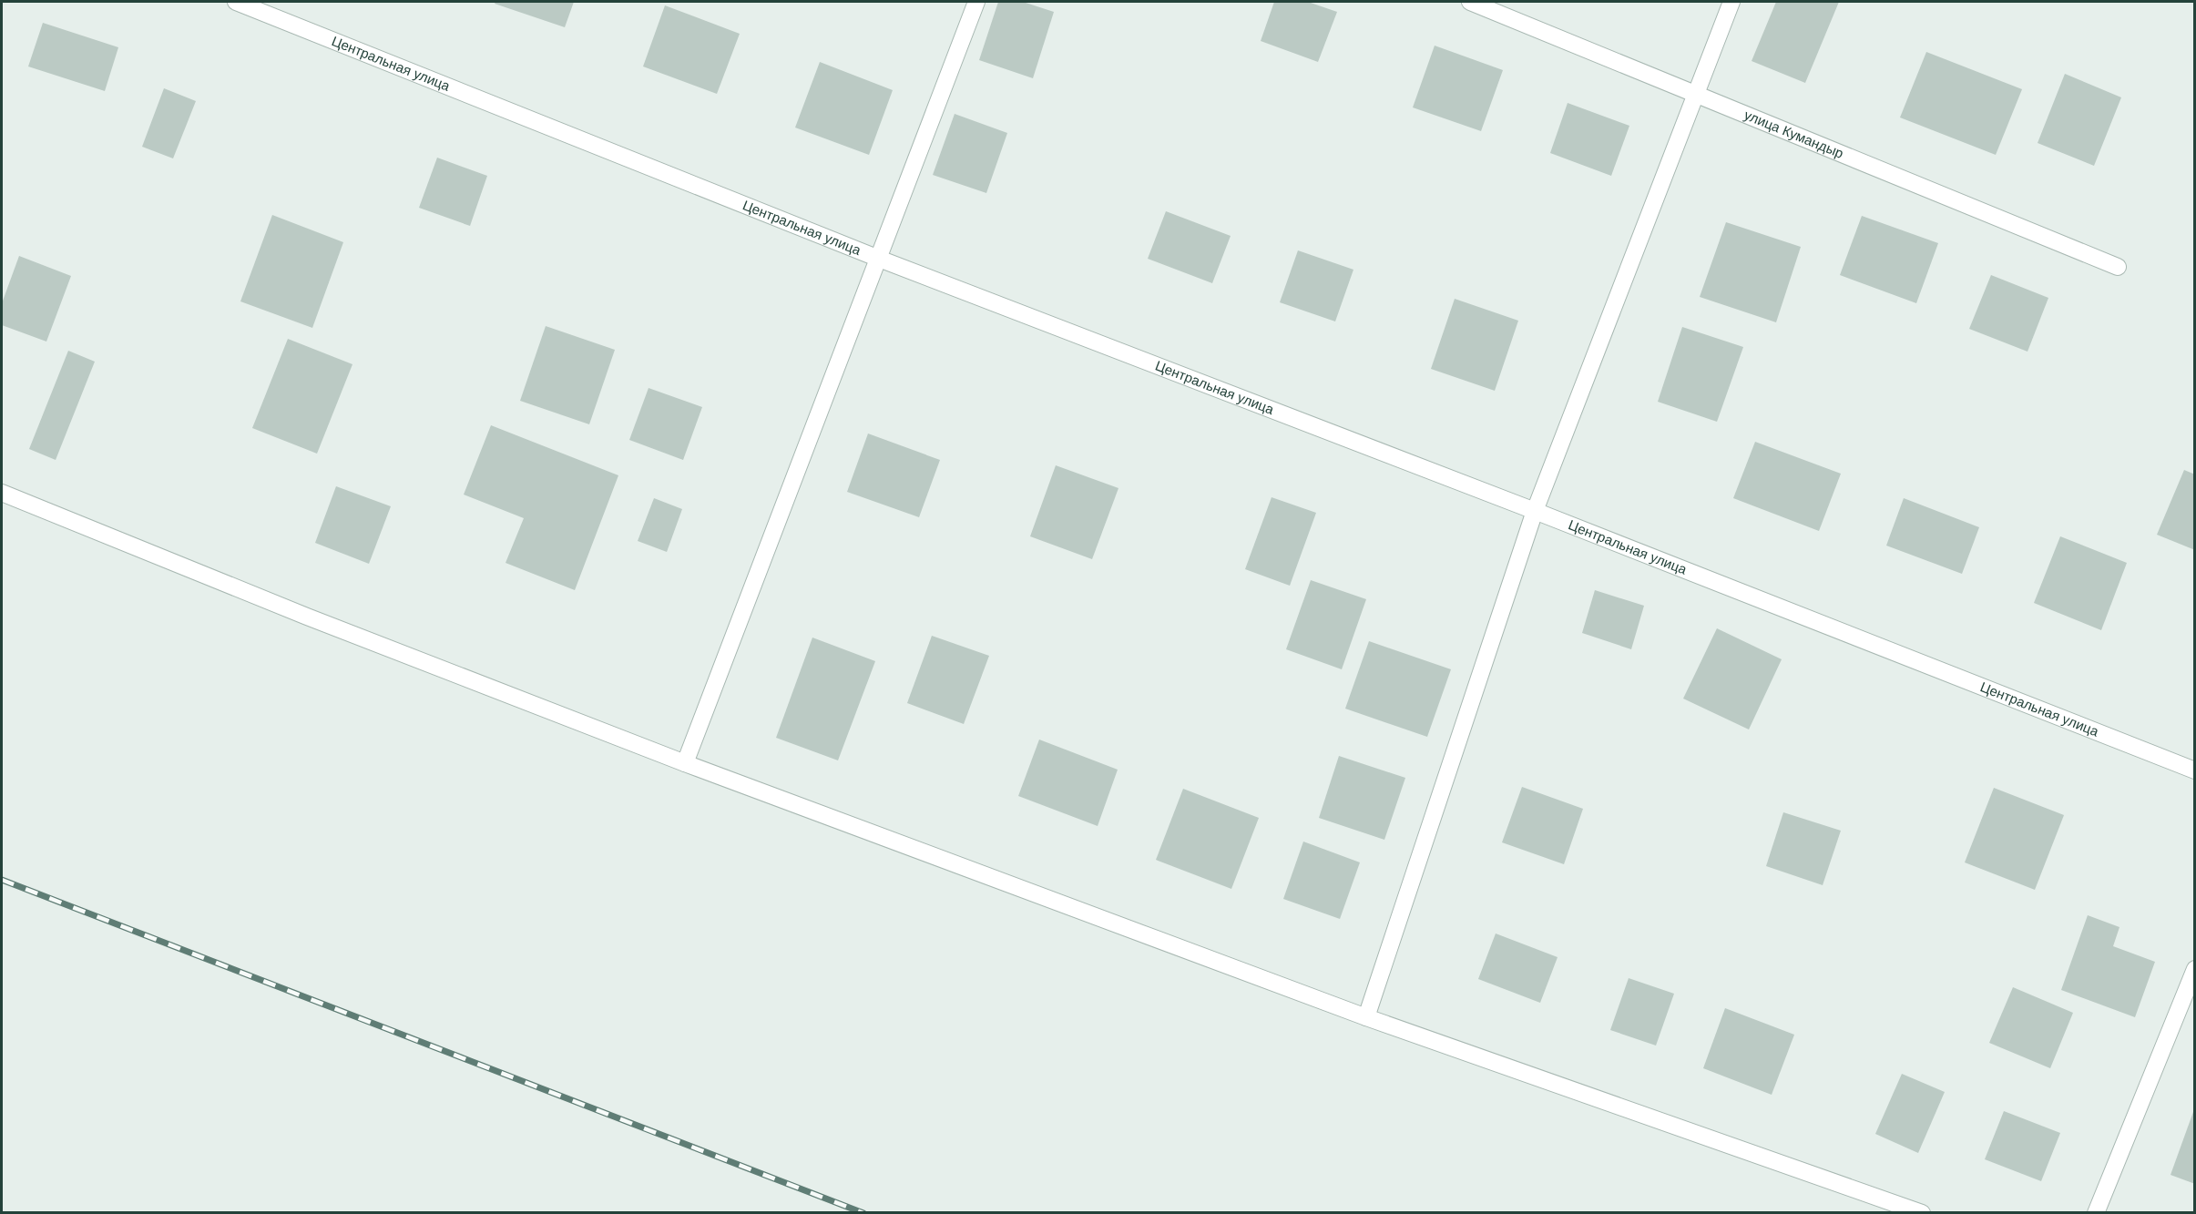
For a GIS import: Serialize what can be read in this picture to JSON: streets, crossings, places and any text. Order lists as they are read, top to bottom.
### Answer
{
  "streets": {
    "street": ["Центральная улица", "улица Кумандыр"]
  }
}
